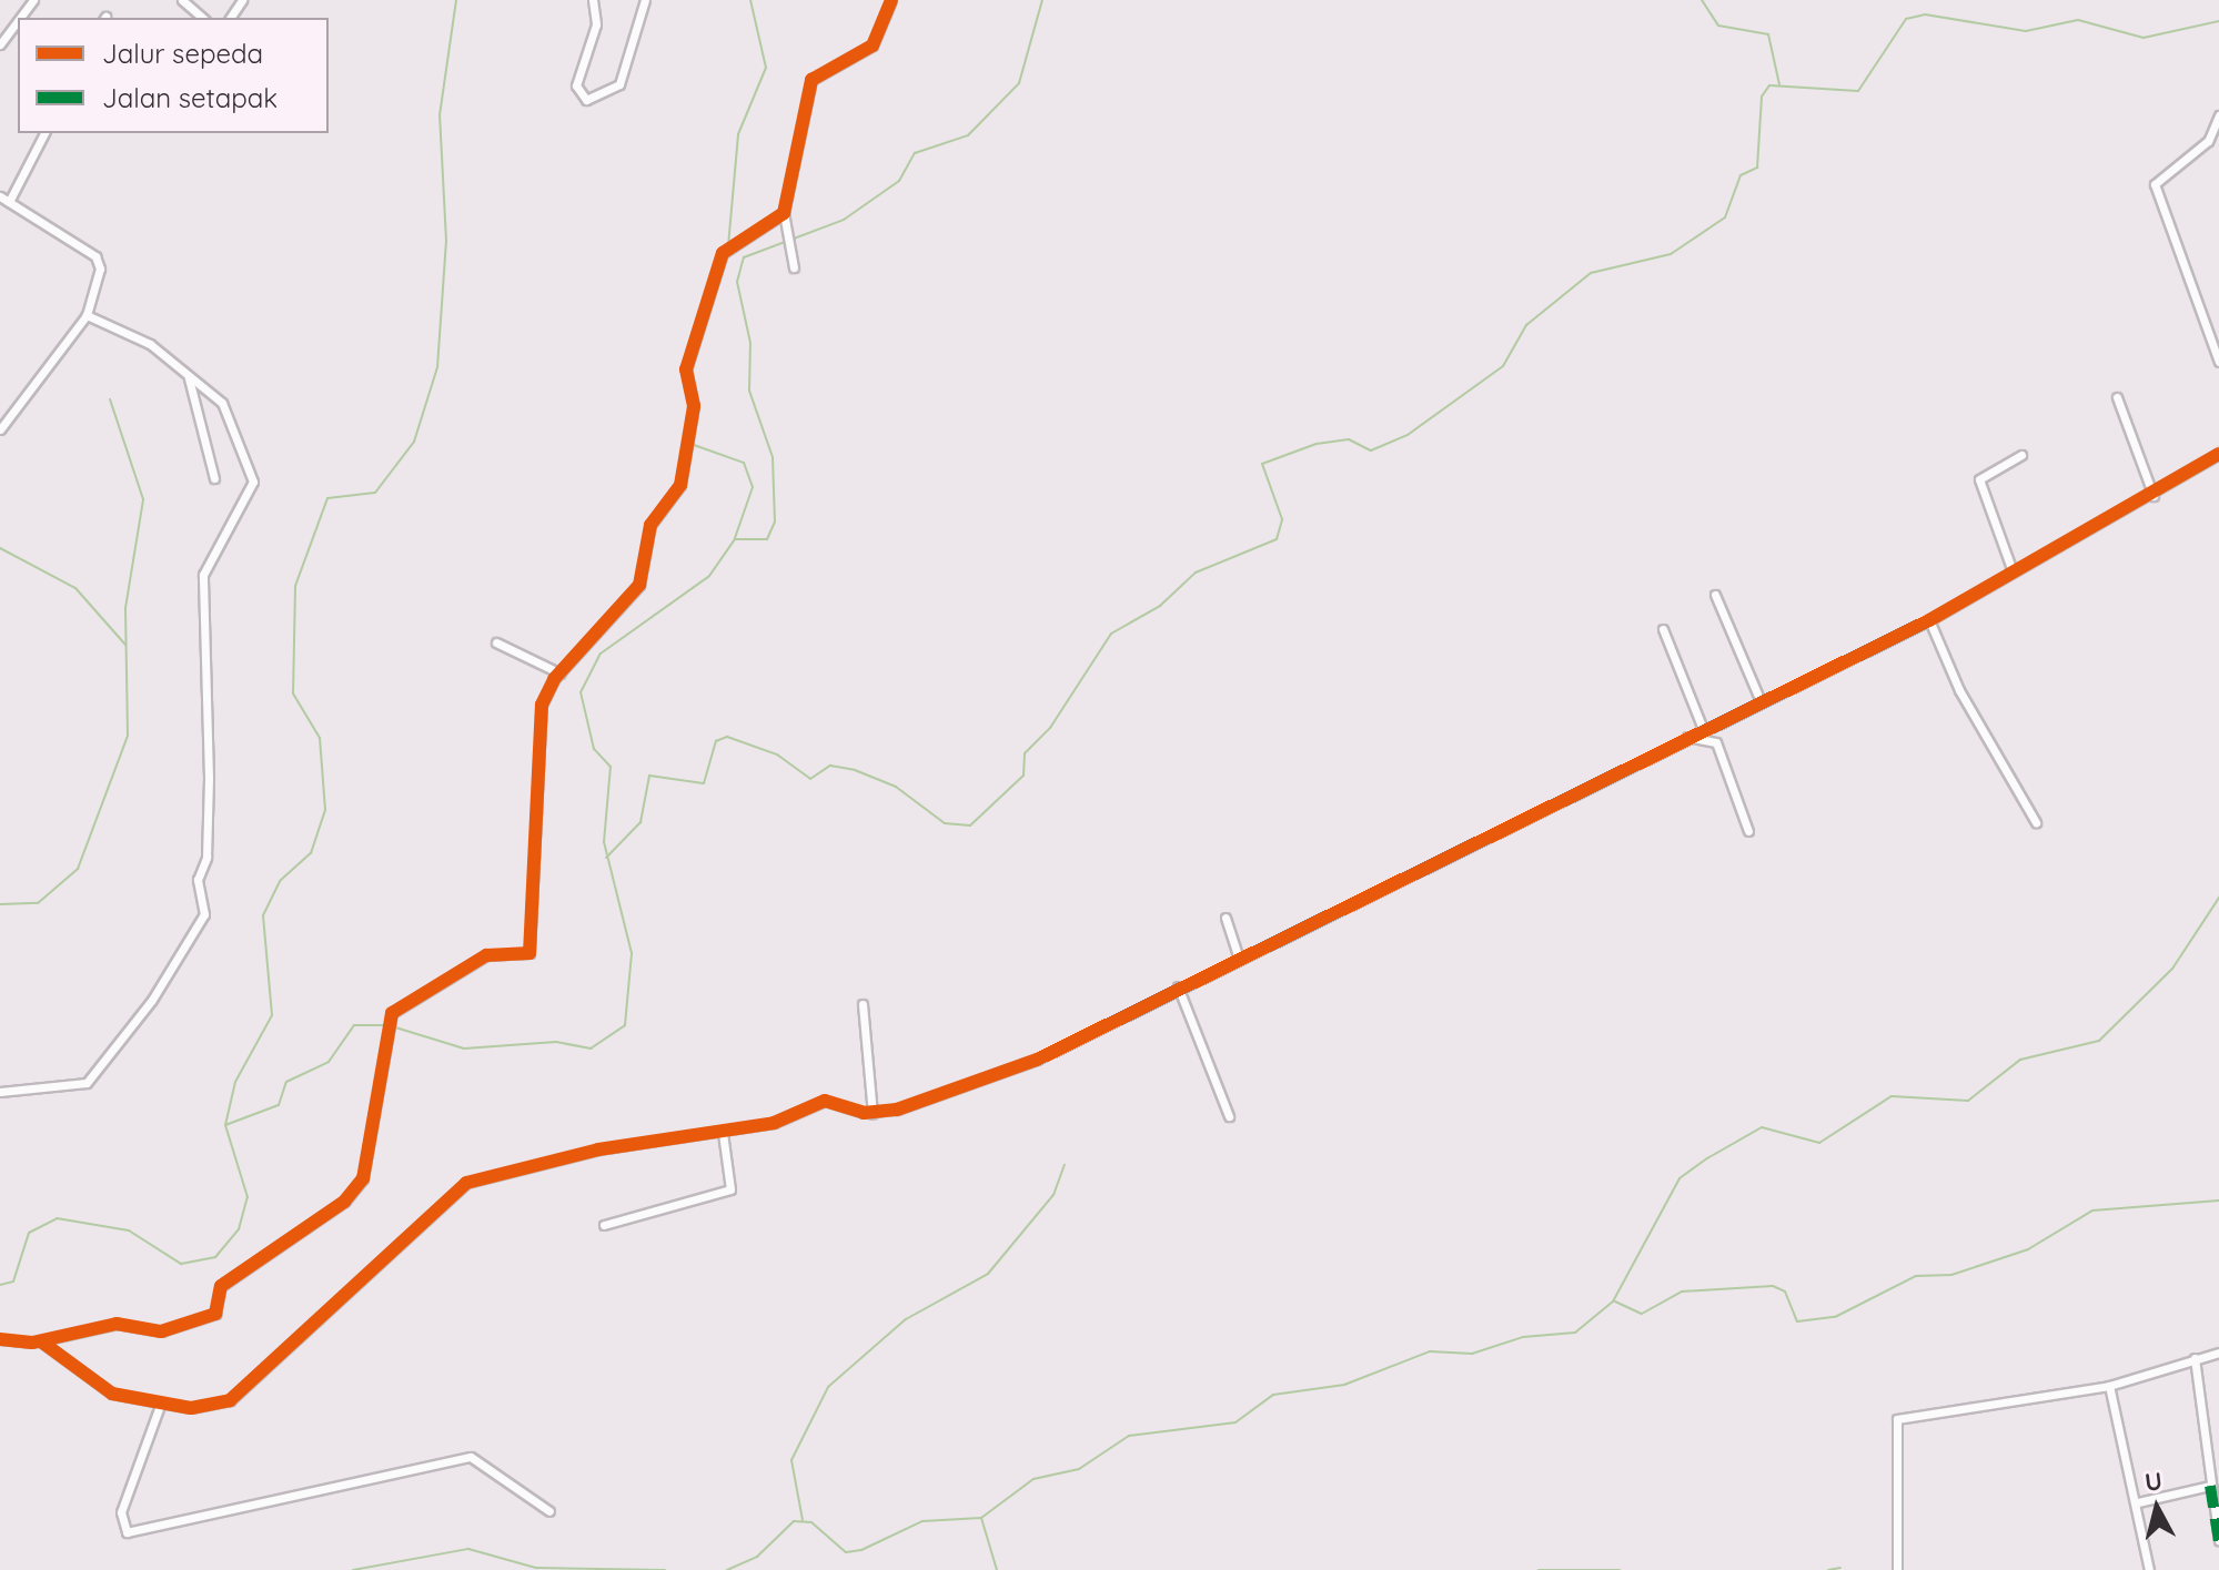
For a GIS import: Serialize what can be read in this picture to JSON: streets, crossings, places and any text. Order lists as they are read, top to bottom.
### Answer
{
  "legend": ["Jalur sepeda", "Jalan setapak"],
  "north": "top"
}
